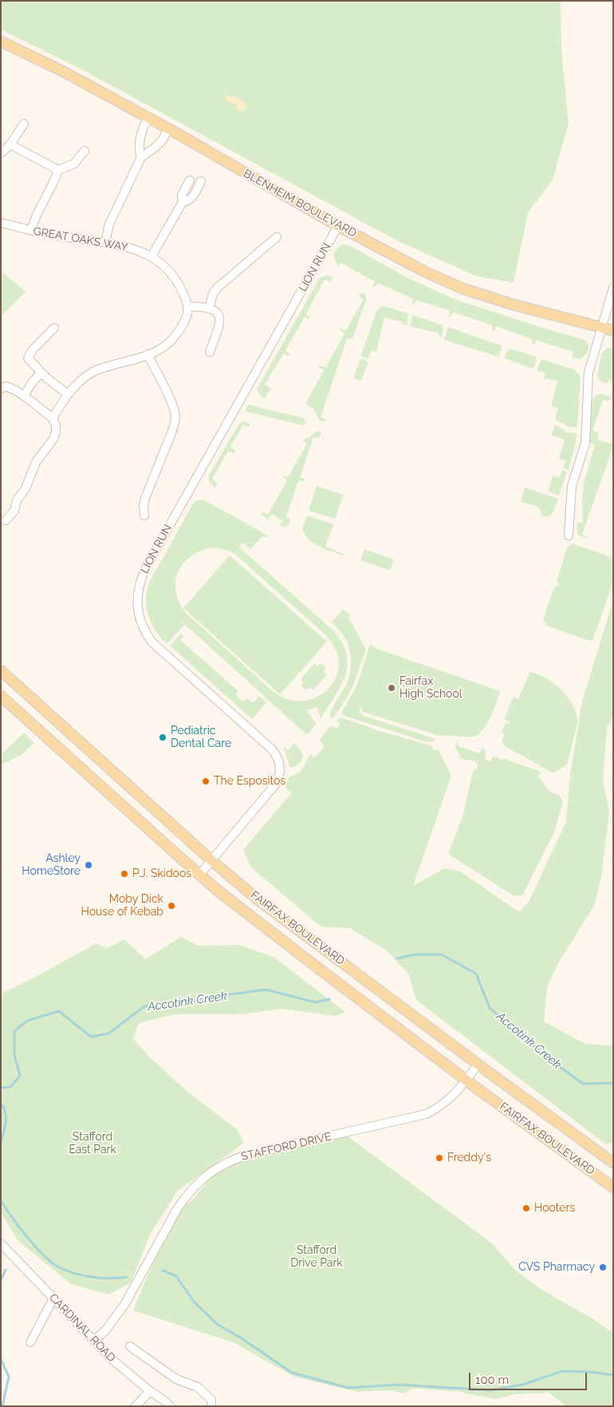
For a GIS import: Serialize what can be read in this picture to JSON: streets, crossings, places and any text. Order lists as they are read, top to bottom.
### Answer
{
  "streets": {
    "main road": ["BLENHEIM BOULEVARD", "FAIRFAX BOULEVARD"],
    "street": [
      "GREAT OAKS WAY",
      "LION RUN",
      "STAFFORD DRIVE",
      "CARDINAL ROAD"
    ]
  },
  "crossings": [
    ["BLENHEIM BOULEVARD", "LION RUN"],
    ["LION RUN", "FAIRFAX BOULEVARD"],
    ["FAIRFAX BOULEVARD", "STAFFORD DRIVE"],
    ["STAFFORD DRIVE", "CARDINAL ROAD"]
  ],
  "water": ["Accotink Creek"],
  "parks": ["Stafford East Park", "Stafford Drive Park"],
  "places": [
    "Fairfax High School",
    "Pediatric Dental Care",
    "The Espositos",
    "Ashley HomeStore",
    "P.J. Skidoos",
    "Moby Dick House of Kebab",
    "Freddy's",
    "Hooters",
    "CVS Pharmacy"
  ],
  "scale_bar": "100 m"
}
